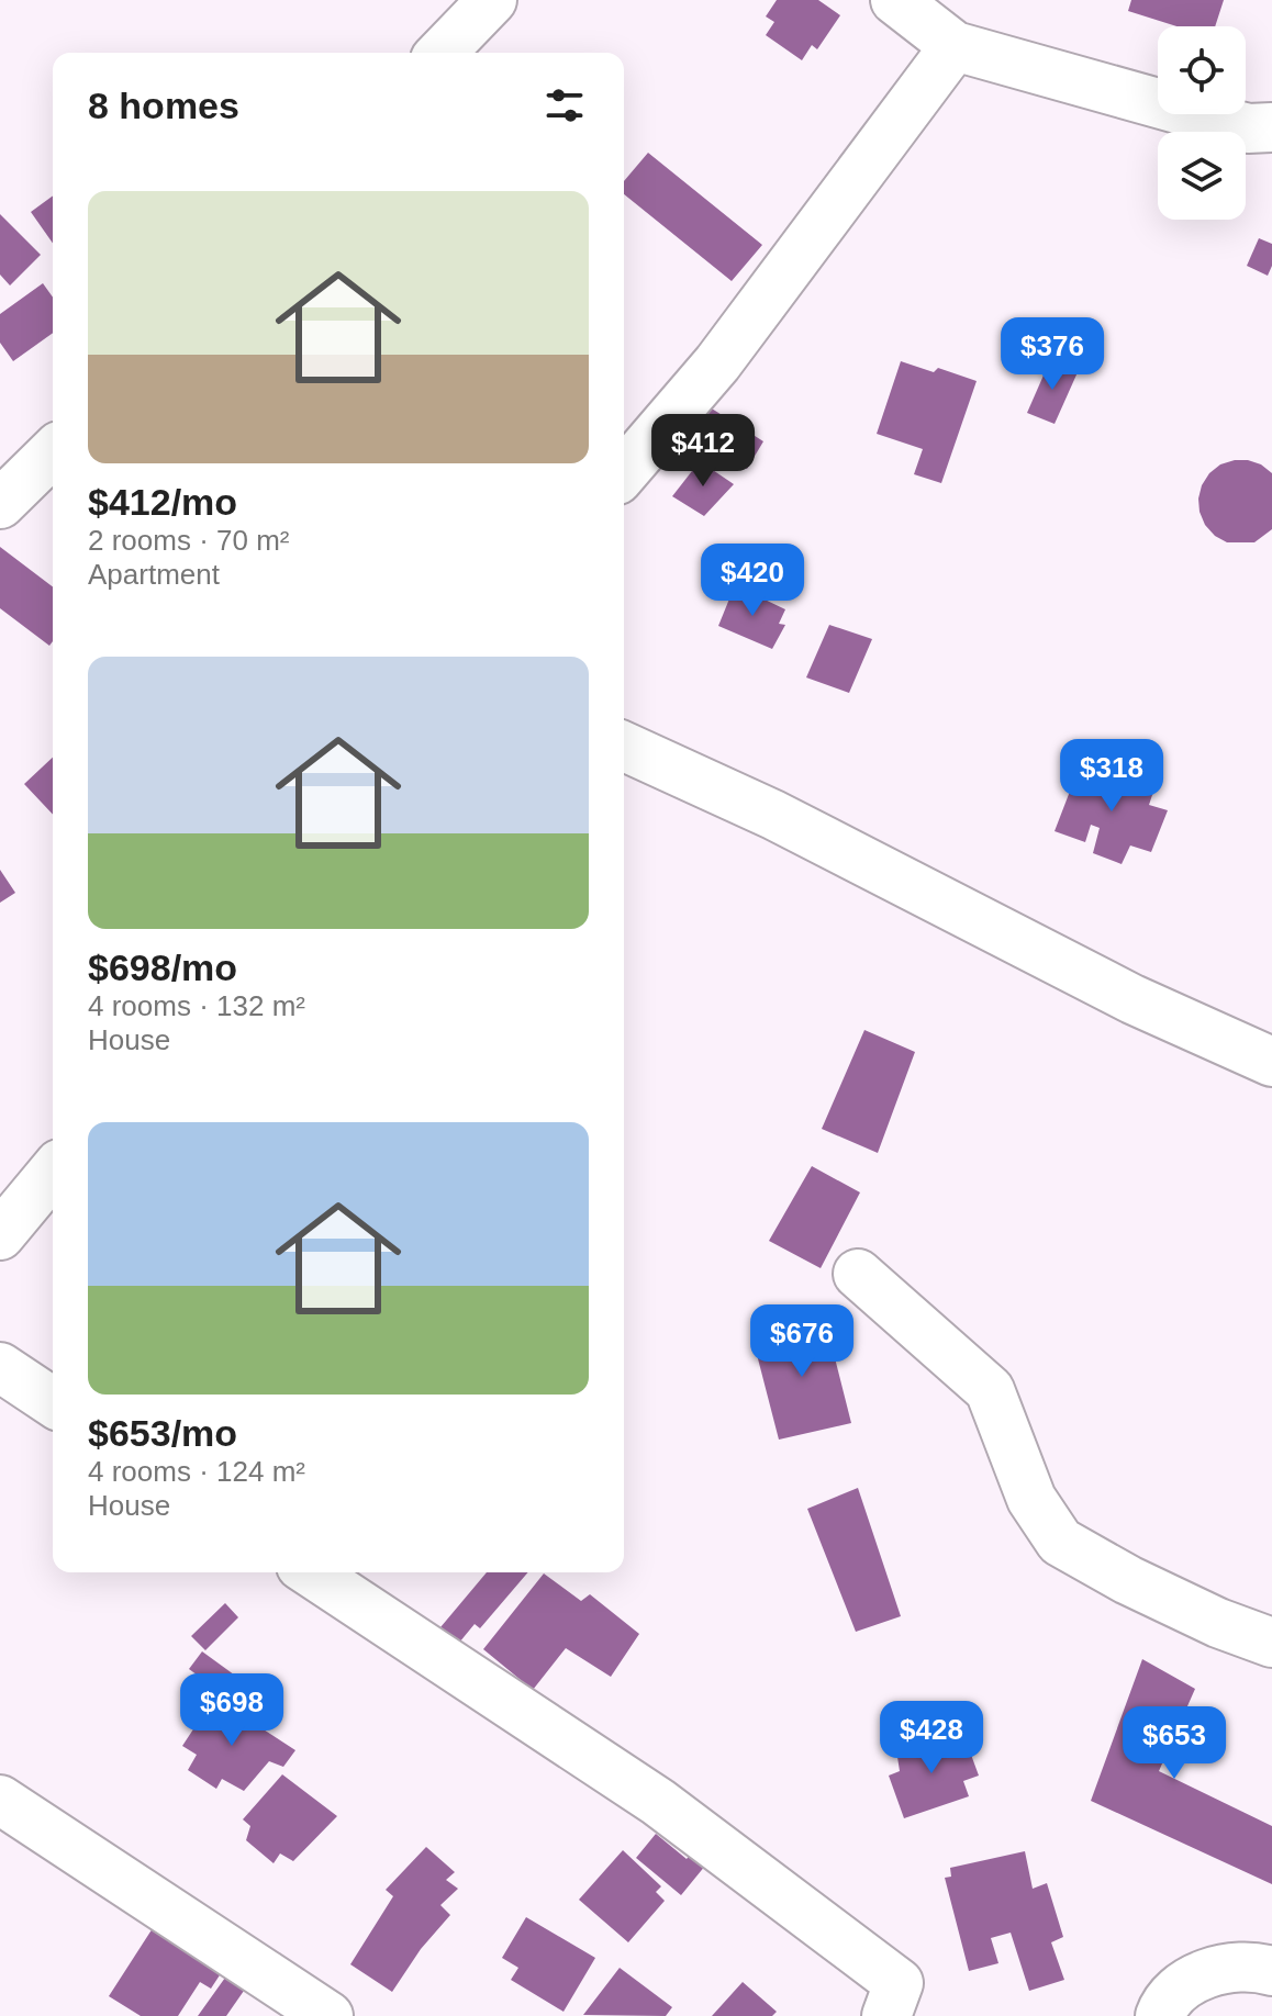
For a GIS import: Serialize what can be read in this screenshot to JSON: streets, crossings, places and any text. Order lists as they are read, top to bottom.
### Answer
{
  "page": {
    "heading": "8 homes",
    "list": [
      {
        "name": "$412/mo",
        "note": "2 rooms · 70 m² · Apartment"
      },
      {
        "name": "$698/mo",
        "note": "4 rooms · 132 m² · House"
      },
      {
        "name": "$653/mo",
        "note": "4 rooms · 124 m² · House"
      }
    ],
    "price": [
      "$376",
      "$412",
      "$420",
      "$318",
      "$676",
      "$698",
      "$428",
      "$653"
    ]
  }
}
